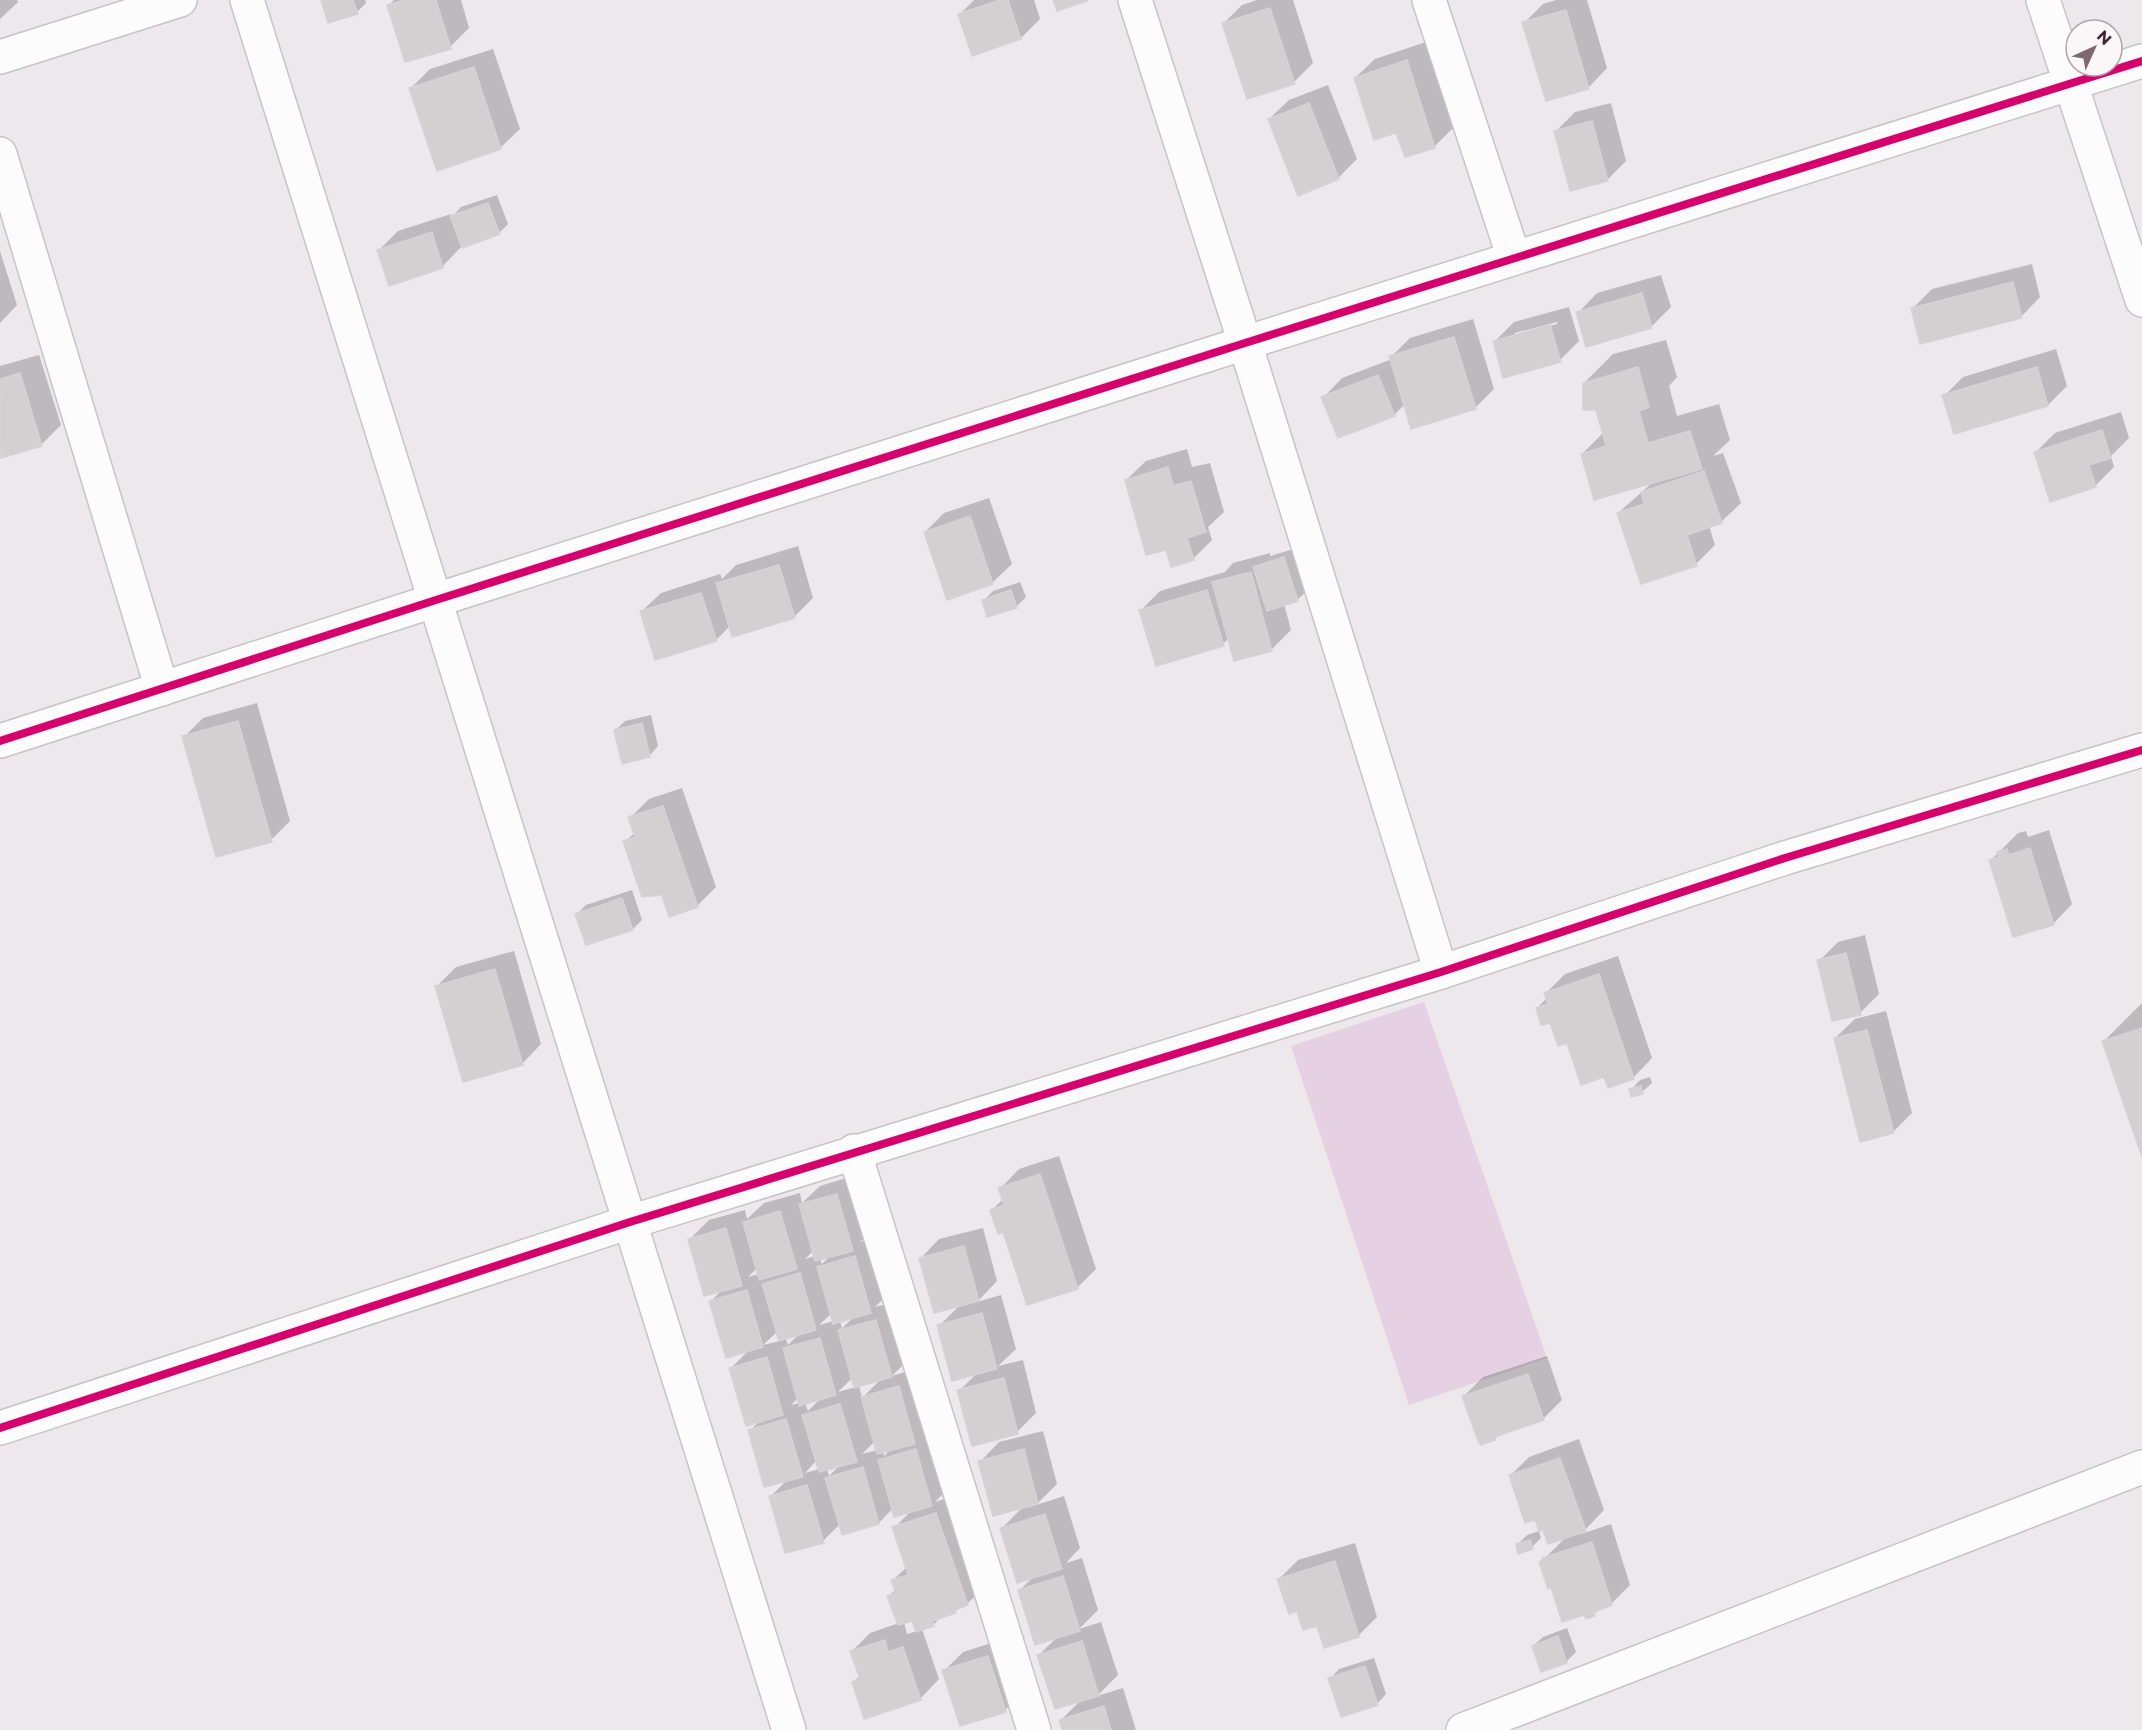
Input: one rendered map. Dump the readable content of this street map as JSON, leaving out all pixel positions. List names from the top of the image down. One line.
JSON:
{"north":"top right"}
